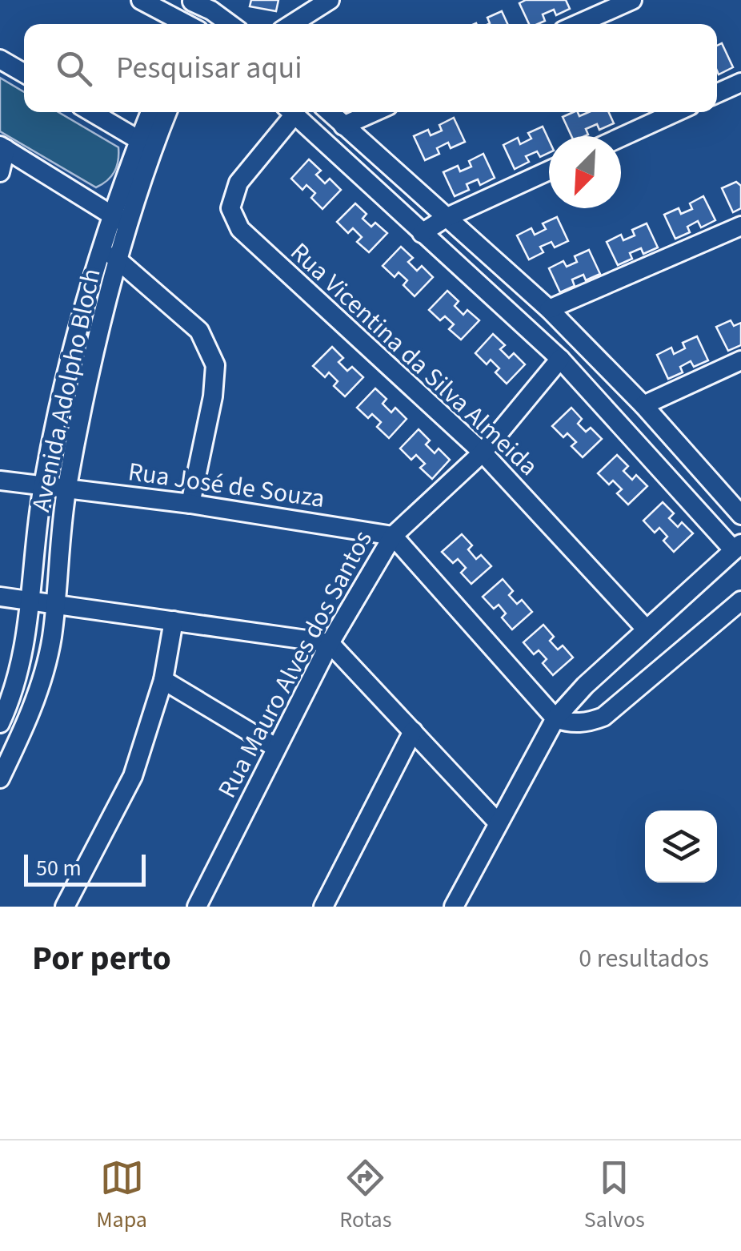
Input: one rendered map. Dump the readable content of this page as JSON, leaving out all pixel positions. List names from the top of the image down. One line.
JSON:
{"streets":{"street":["Rua Vicentina da Silva Almeida","Avenida Adolpho Bloch","Rua José de Souza","Rua Mauro Alves dos Santos"]},"crossings":[["Rua Vicentina da Silva Almeida","Rua Mauro Alves dos Santos"],["Avenida Adolpho Bloch","Rua José de Souza"],["Rua José de Souza","Rua Mauro Alves dos Santos"]],"scale_bar":"50 m","north":"bottom left","page":{"search":"Pesquisar aqui","scale":"50 m","heading":["Por perto","0 resultados"],"nav":["Mapa","Rotas","Salvos"]}}
